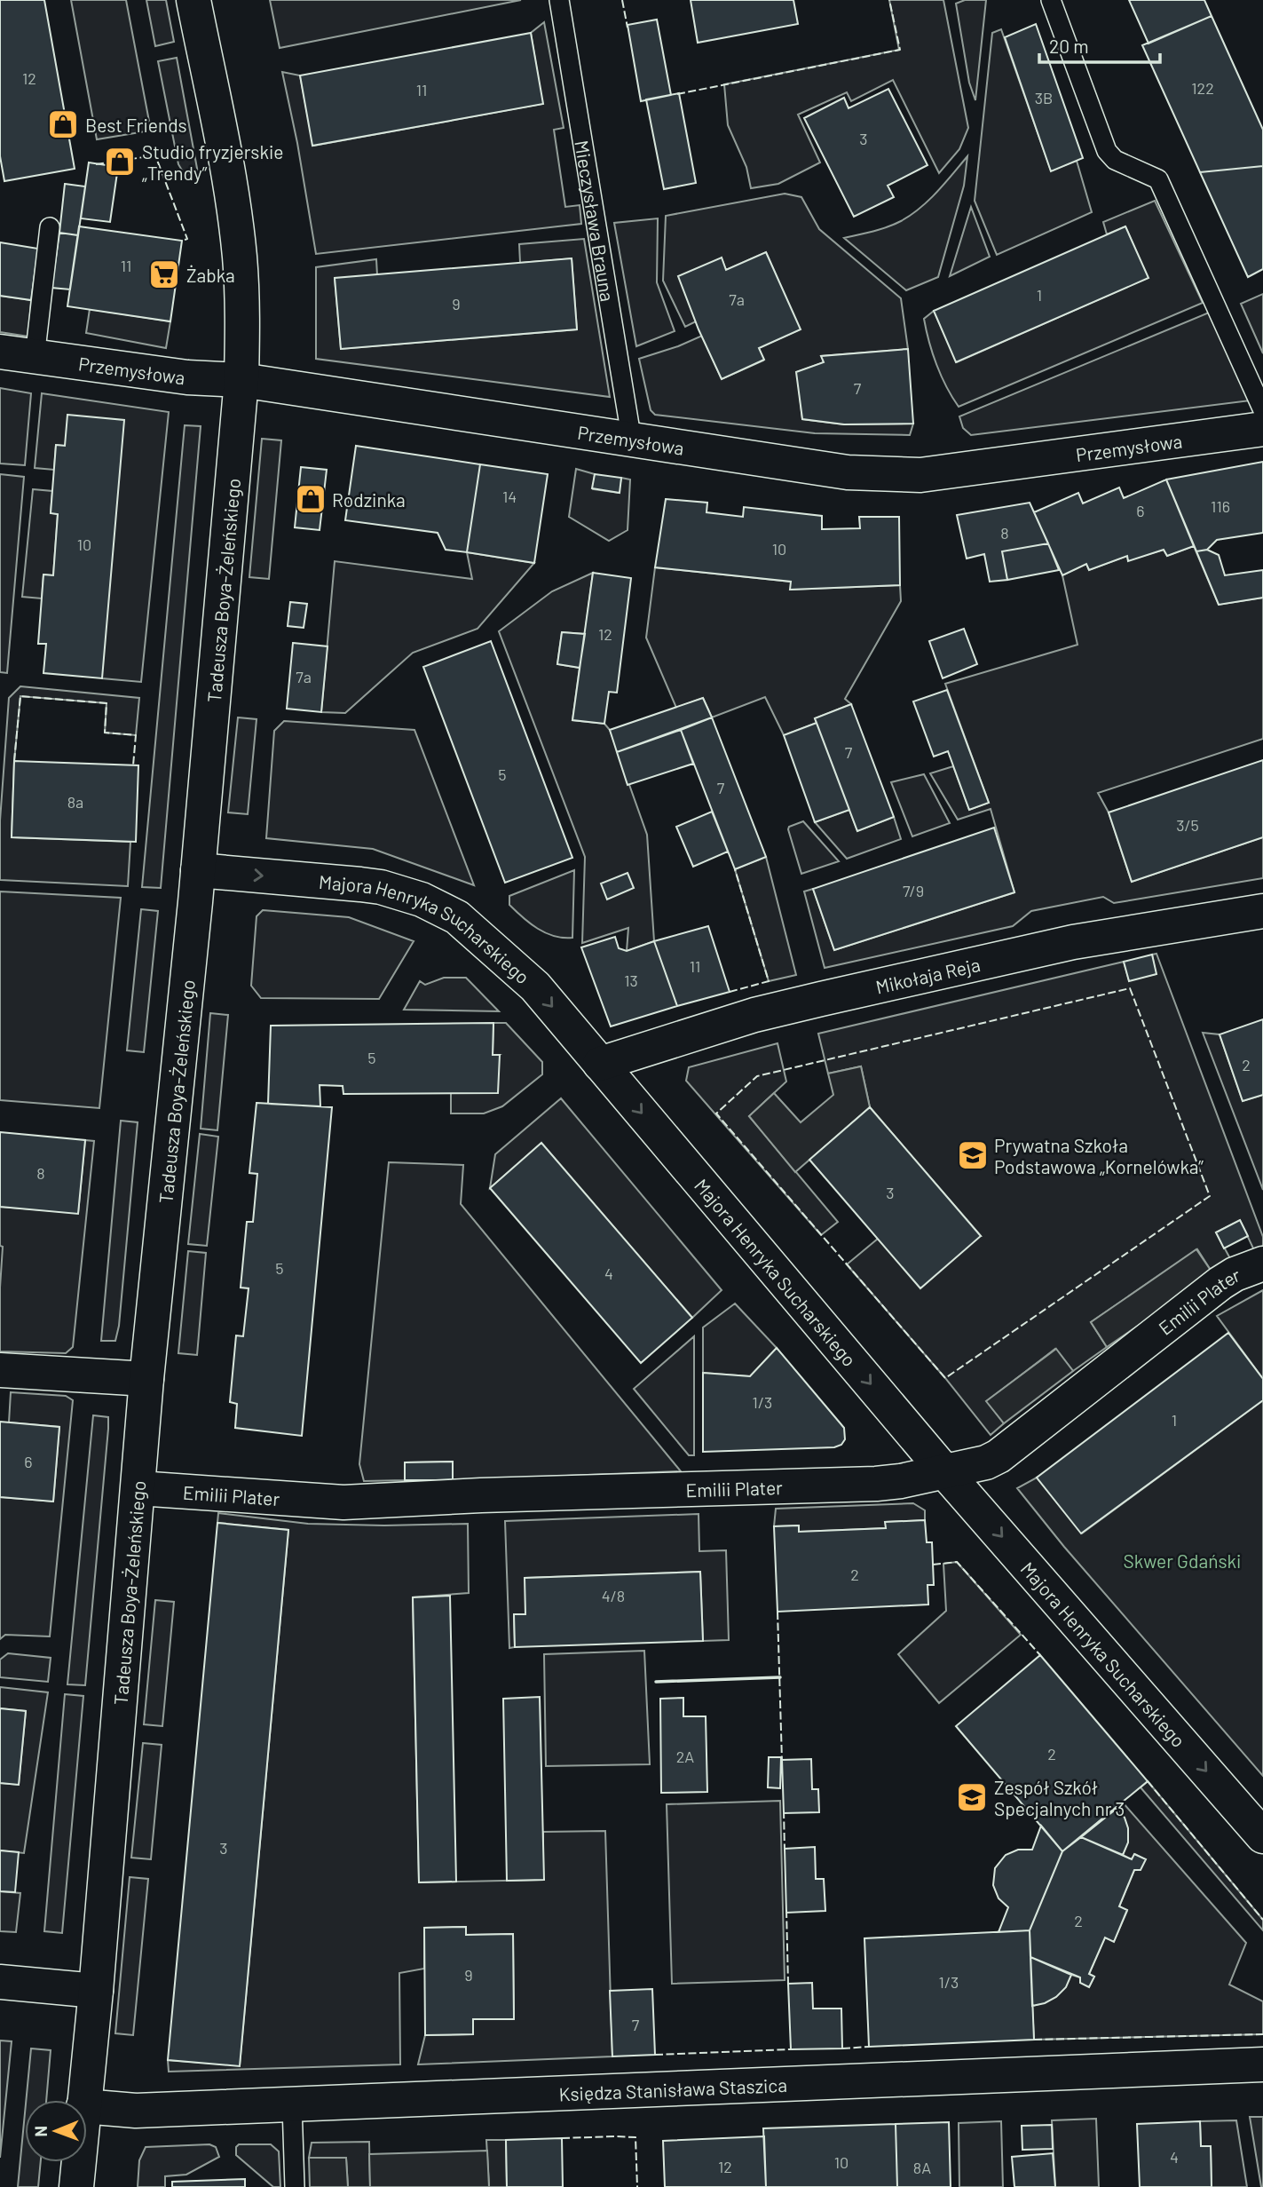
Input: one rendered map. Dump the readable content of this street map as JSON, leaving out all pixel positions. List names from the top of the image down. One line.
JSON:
{"streets":{"street":["Przemysłowa","Tadeusza Boya-Żeleńskiego","Majora Henryka Sucharskiego","Mikołaja Reja","Emilii Plater","Księdza Stanisława Staszica"],"lane":["Mieczysława Brauna"]},"crossings":[["Mieczysława Brauna","Przemysłowa"],["Przemysłowa","Tadeusza Boya-Żeleńskiego"],["Tadeusza Boya-Żeleńskiego","Majora Henryka Sucharskiego"],["Tadeusza Boya-Żeleńskiego","Emilii Plater"],["Majora Henryka Sucharskiego","Mikołaja Reja"],["Majora Henryka Sucharskiego","Emilii Plater"]],"one_way":["Majora Henryka Sucharskiego"],"parks":["Skwer Gdański"],"places":{"shop":["Best Friends","Studio fryzjerskie „Trendy”","Rodzinka"],"supermarket":["Żabka"],"school or university":["Prywatna Szkoła Podstawowa „Kornelówka”","Zespół Szkół Specjalnych nr 3"]},"house_numbers":["12","122","11","3B","3","11","1","7a","9","7","14","116","6","8","10","10","12","7a","7","5","7","8a","3/5","7/9","11","13","5","2","8","3","5","4","1/3","1","6","2","4/8","2","2A","3","2","9","1/3","7","4","10","12","8A"],"scale_bar":"20 m","north":"left"}
